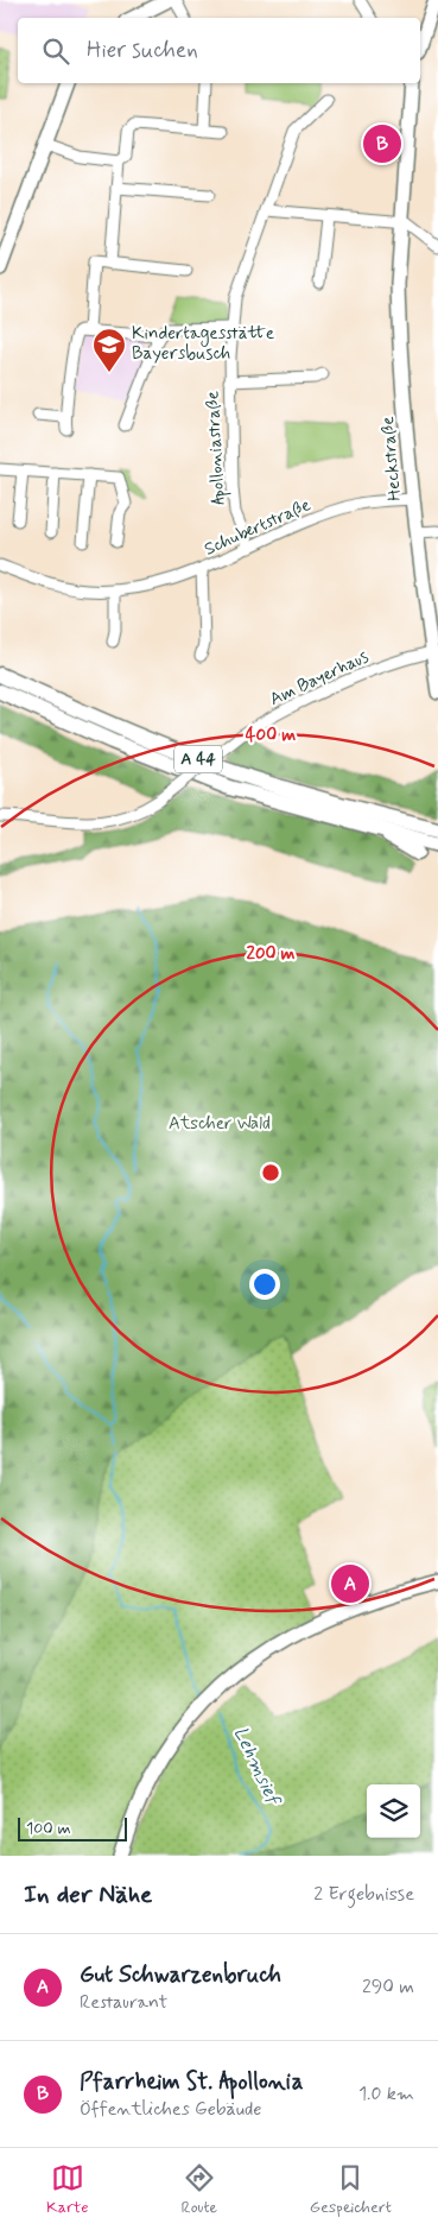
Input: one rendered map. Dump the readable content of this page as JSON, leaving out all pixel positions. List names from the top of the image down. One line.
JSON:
{"streets":{"highway":["A 44"],"main road":["Heckstraße"],"street":["Apolloniastraße","Schubertstraße","Am Bayerhaus"]},"crossings":[["Apolloniastraße","Schubertstraße"],["Heckstraße","Schubertstraße"],["Heckstraße","Am Bayerhaus"]],"water":["Lehmsief"],"parks":["Atscher Wald"],"places":{"school or university":["Kindertagesstätte Bayersbusch"]},"scale_bar":"100 m","page":{"search":"Hier suchen","pins":["B","A"],"scale":"100 m","heading":["In der Nähe","2 Ergebnisse"],"list":[{"mark":"A","name":"Gut Schwarzenbruch","note":"Restaurant","value":"290 m"},{"mark":"B","name":"Pfarrheim St. Apollonia","note":"Öffentliches Gebäude","value":"1.0 km"}],"nav":["Karte","Route","Gespeichert"]},"rings":["400 m","200 m"]}
